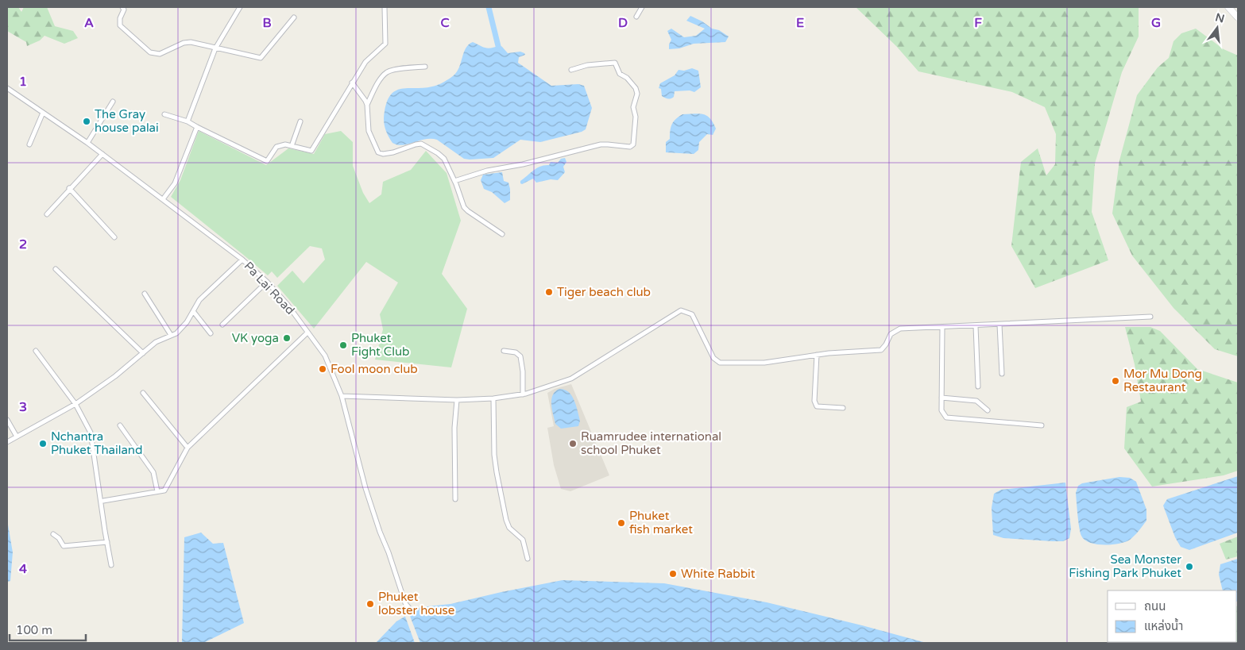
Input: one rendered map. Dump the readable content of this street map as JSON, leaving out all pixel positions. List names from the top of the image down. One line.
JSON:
{"streets":{"street":["Pa Lai Road"]},"places":["The Gray house palai","Tiger beach club","VK yoga","Phuket Fight Club","Fool moon club","Mor Mu Dong Restaurant","Nchantra Phuket Thailand","Ruamrudee international school Phuket","Phuket fish market","Sea Monster Fishing Park Phuket","White Rabbit","Phuket lobster house"],"legend":["ถนน","แหล่งน้ำ"],"scale_bar":"100 m","north":"top","grid":{"columns":["A","B","C","D","E","F","G"],"rows":["1","2","3","4"]}}
